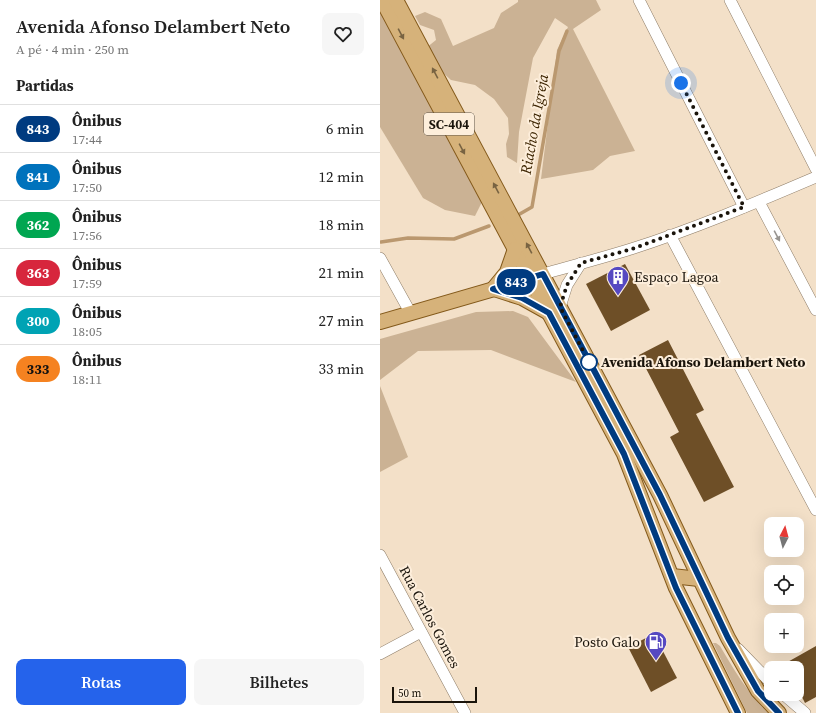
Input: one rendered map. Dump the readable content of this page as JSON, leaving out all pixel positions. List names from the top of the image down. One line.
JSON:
{"streets":{"main road":["SC-404"],"street":["Rua Carlos Gomes"]},"water":["Riacho da Igreja"],"places":{"building":["Espaço Lagoa"],"other":["Avenida Afonso Delambert Neto"],"fuel station":["Posto Galo"]},"lines":["bus line 843"],"scale_bar":"50 m","north":"top","page":{"heading":[["Avenida Afonso Delambert Neto","A pé · 4 min · 250 m"],"Partidas"],"on_map":"843","list":[{"mark":"843","name":"Ônibus","note":"17:44","value":"6 min"},{"mark":"841","name":"Ônibus","note":"17:50","value":"12 min"},{"mark":"362","name":"Ônibus","note":"17:56","value":"18 min"},{"mark":"363","name":"Ônibus","note":"17:59","value":"21 min"},{"mark":"300","name":"Ônibus","note":"18:05","value":"27 min"},{"mark":"333","name":"Ônibus","note":"18:11","value":"33 min"}],"map_buttons":["+","−"],"buttons":["Rotas","Bilhetes"],"scale":"50 m"}}
